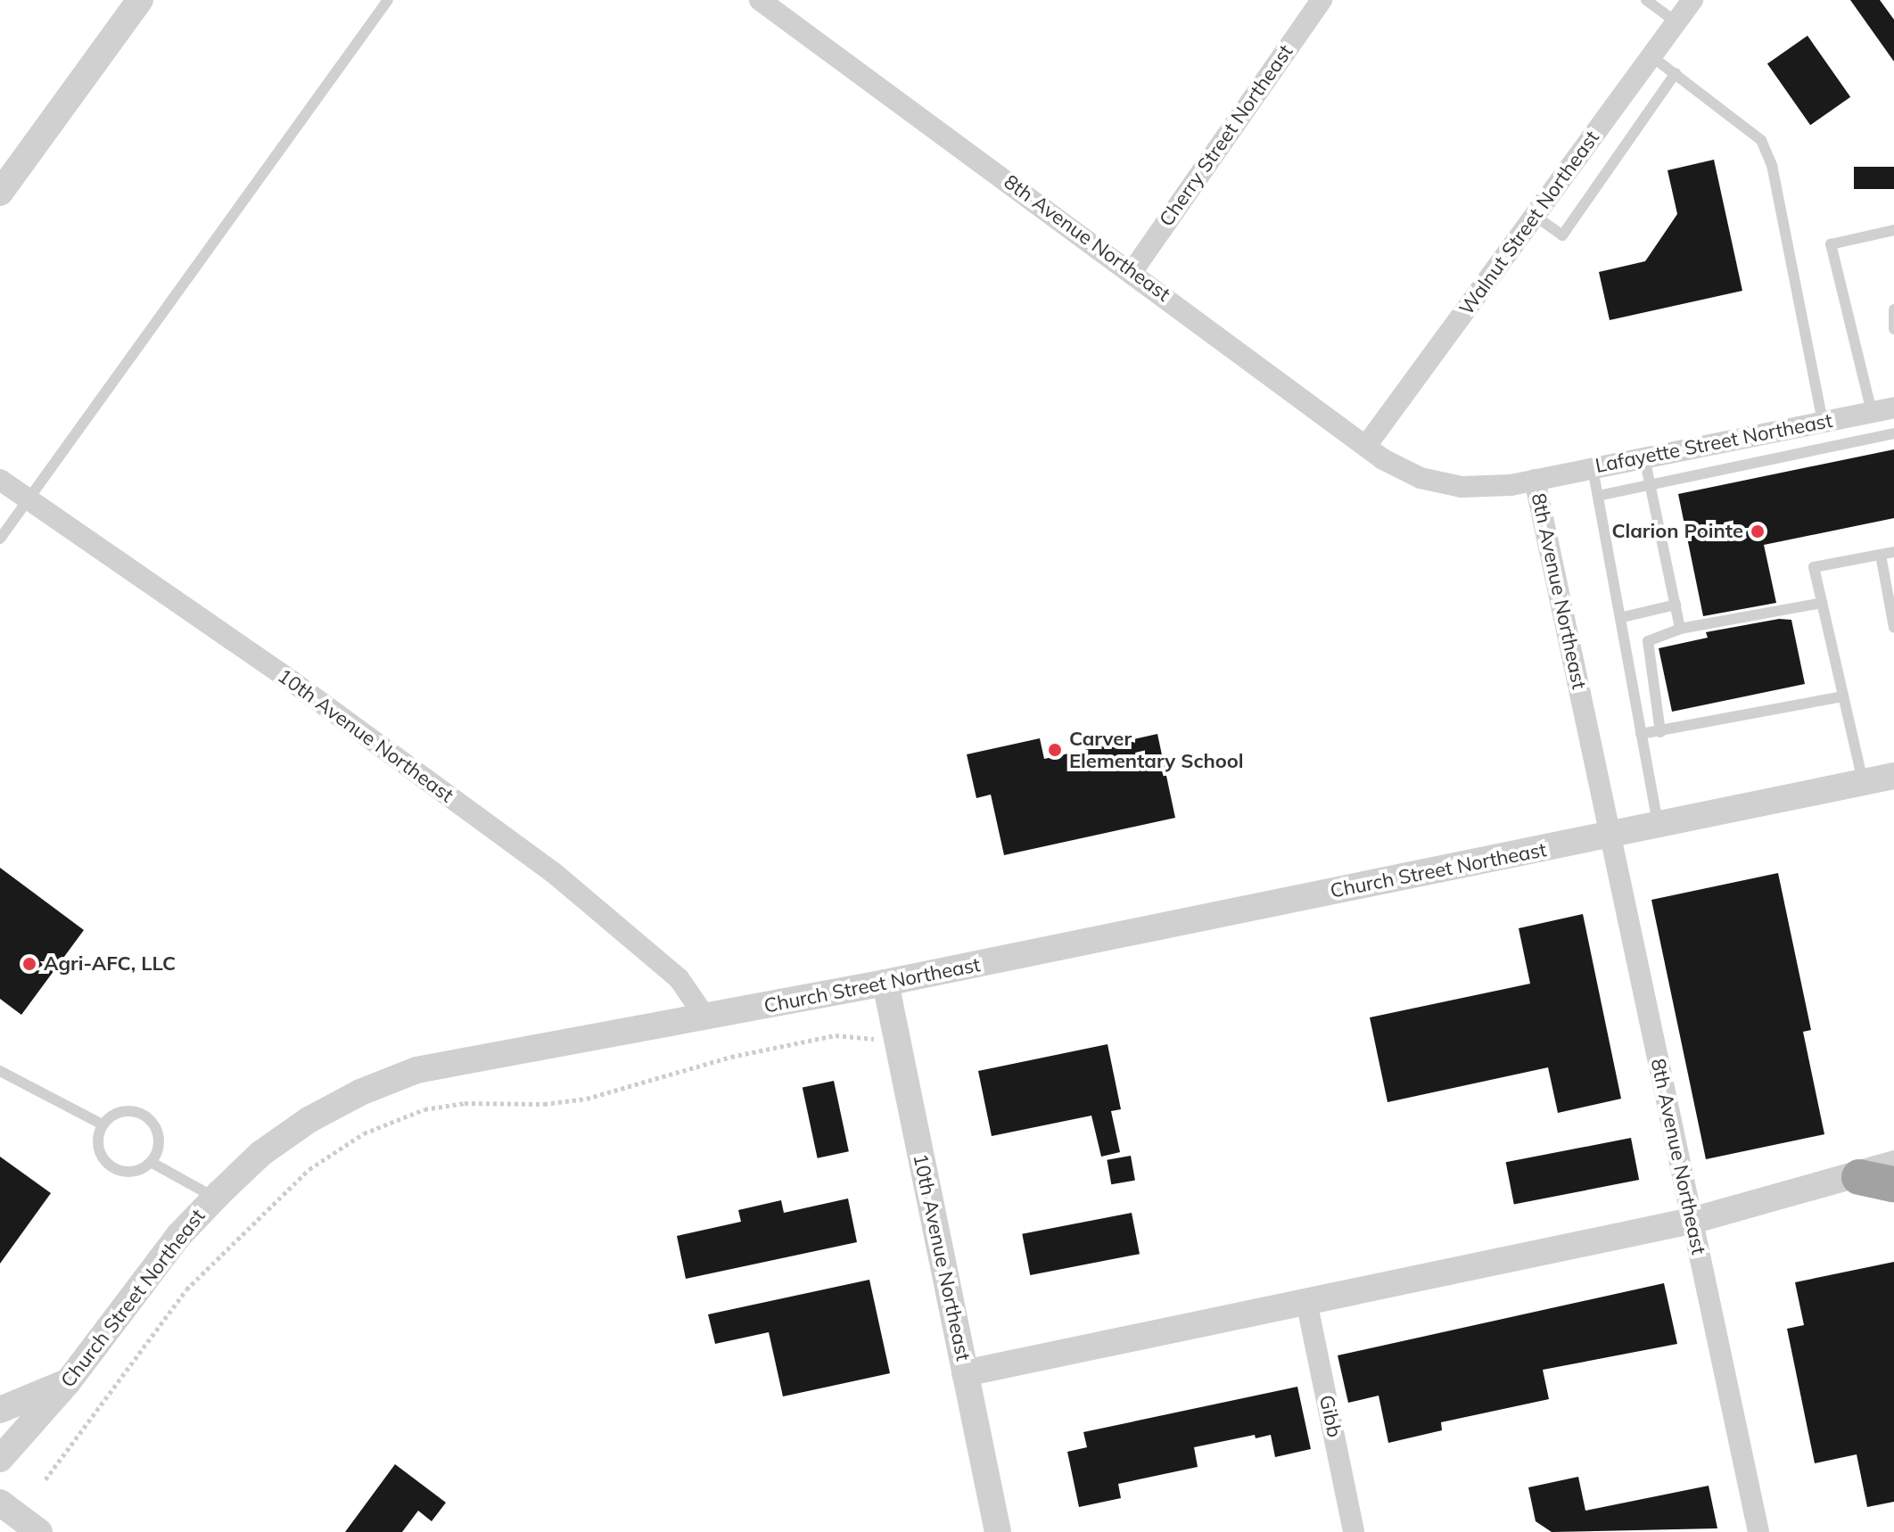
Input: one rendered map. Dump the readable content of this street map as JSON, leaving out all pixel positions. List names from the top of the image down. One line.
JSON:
{"streets":{"street":["Cherry Street Northeast","Walnut Street Northeast","8th Avenue Northeast","Lafayette Street Northeast","10th Avenue Northeast","Church Street Northeast","Gibb"]},"crossings":[["Cherry Street Northeast","8th Avenue Northeast"],["Walnut Street Northeast","8th Avenue Northeast"],["8th Avenue Northeast","Lafayette Street Northeast"],["8th Avenue Northeast","Church Street Northeast"],["10th Avenue Northeast","Church Street Northeast"]],"places":["Clarion Pointe","Carver Elementary School","Agri-AFC, LLC"]}
